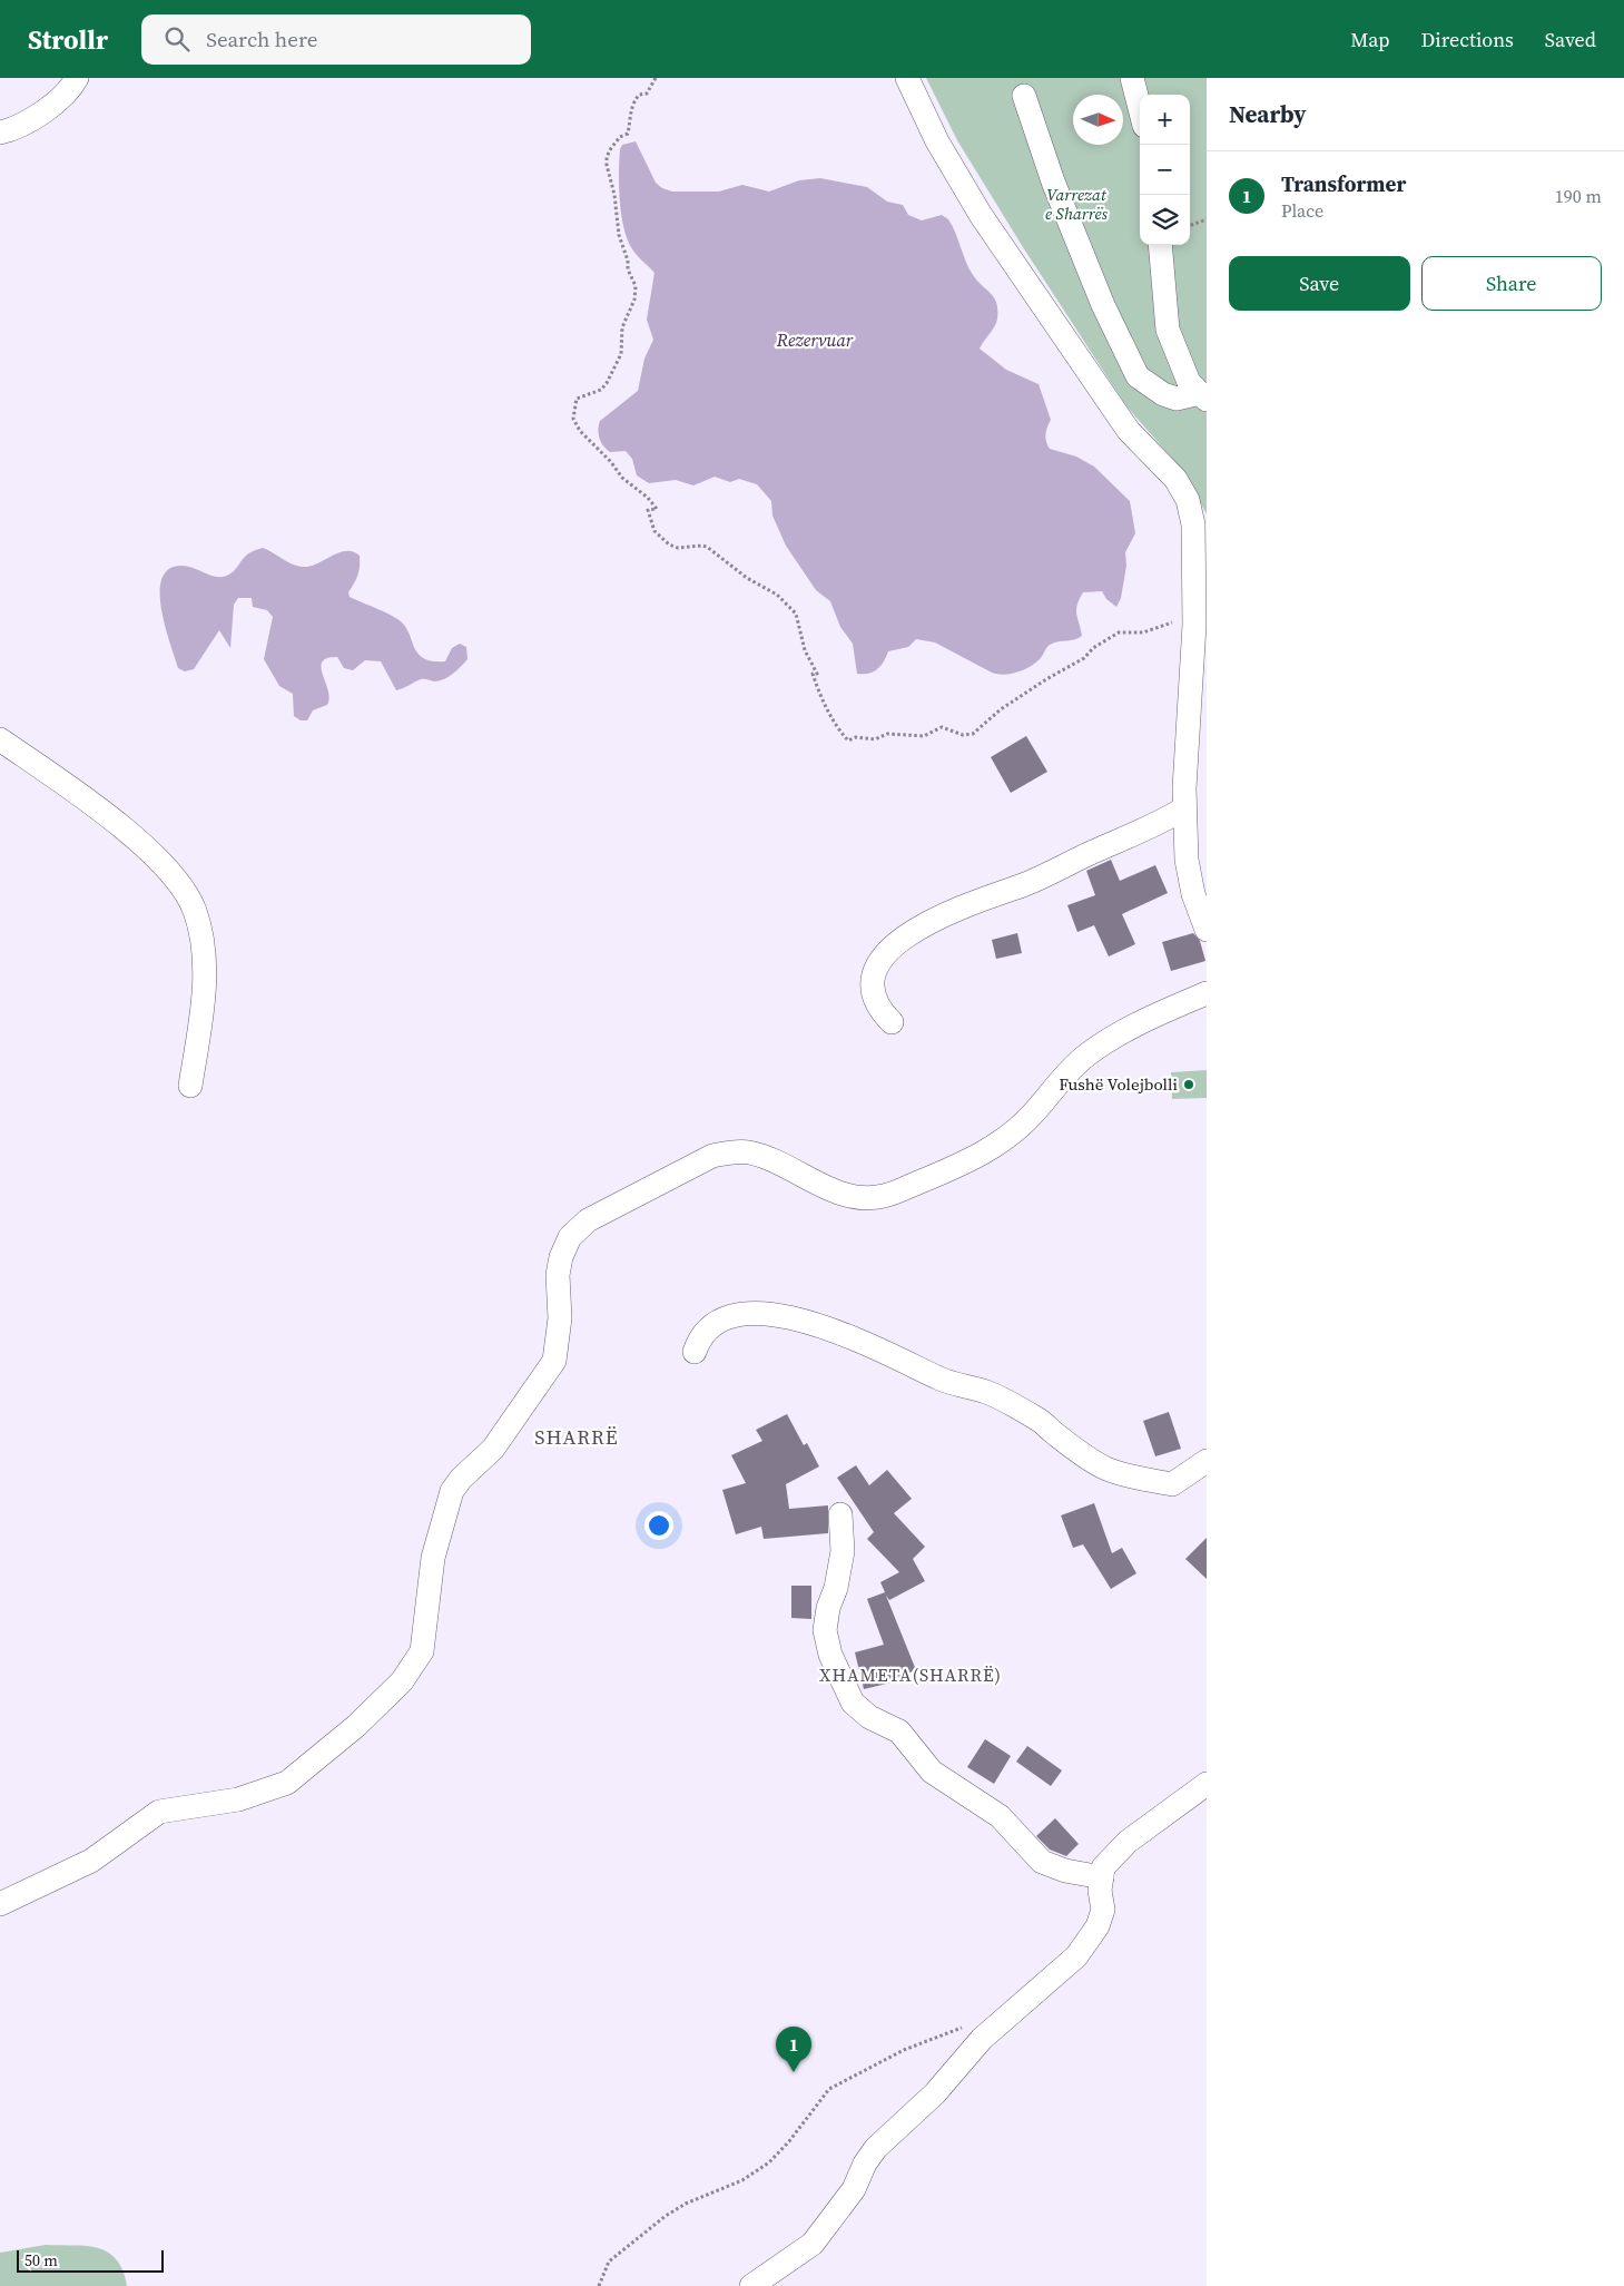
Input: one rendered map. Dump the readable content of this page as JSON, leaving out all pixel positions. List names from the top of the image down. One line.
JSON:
{"districts":["SHARRË","XHAMETA(SHARRË)"],"water":["Rezervuar"],"parks":["Varrezat e Sharrës"],"places":["Fushë Volejbolli"],"scale_bar":"50 m","north":"right","page":{"header":"Strollr","search":"Search here","nav":["Map","Directions","Saved"],"heading":"Nearby","map_buttons":["+","−"],"list":[{"mark":"1","name":"Transformer","note":"Place","value":"190 m"}],"buttons":["Save","Share"],"pins":"1","scale":"50 m"}}
